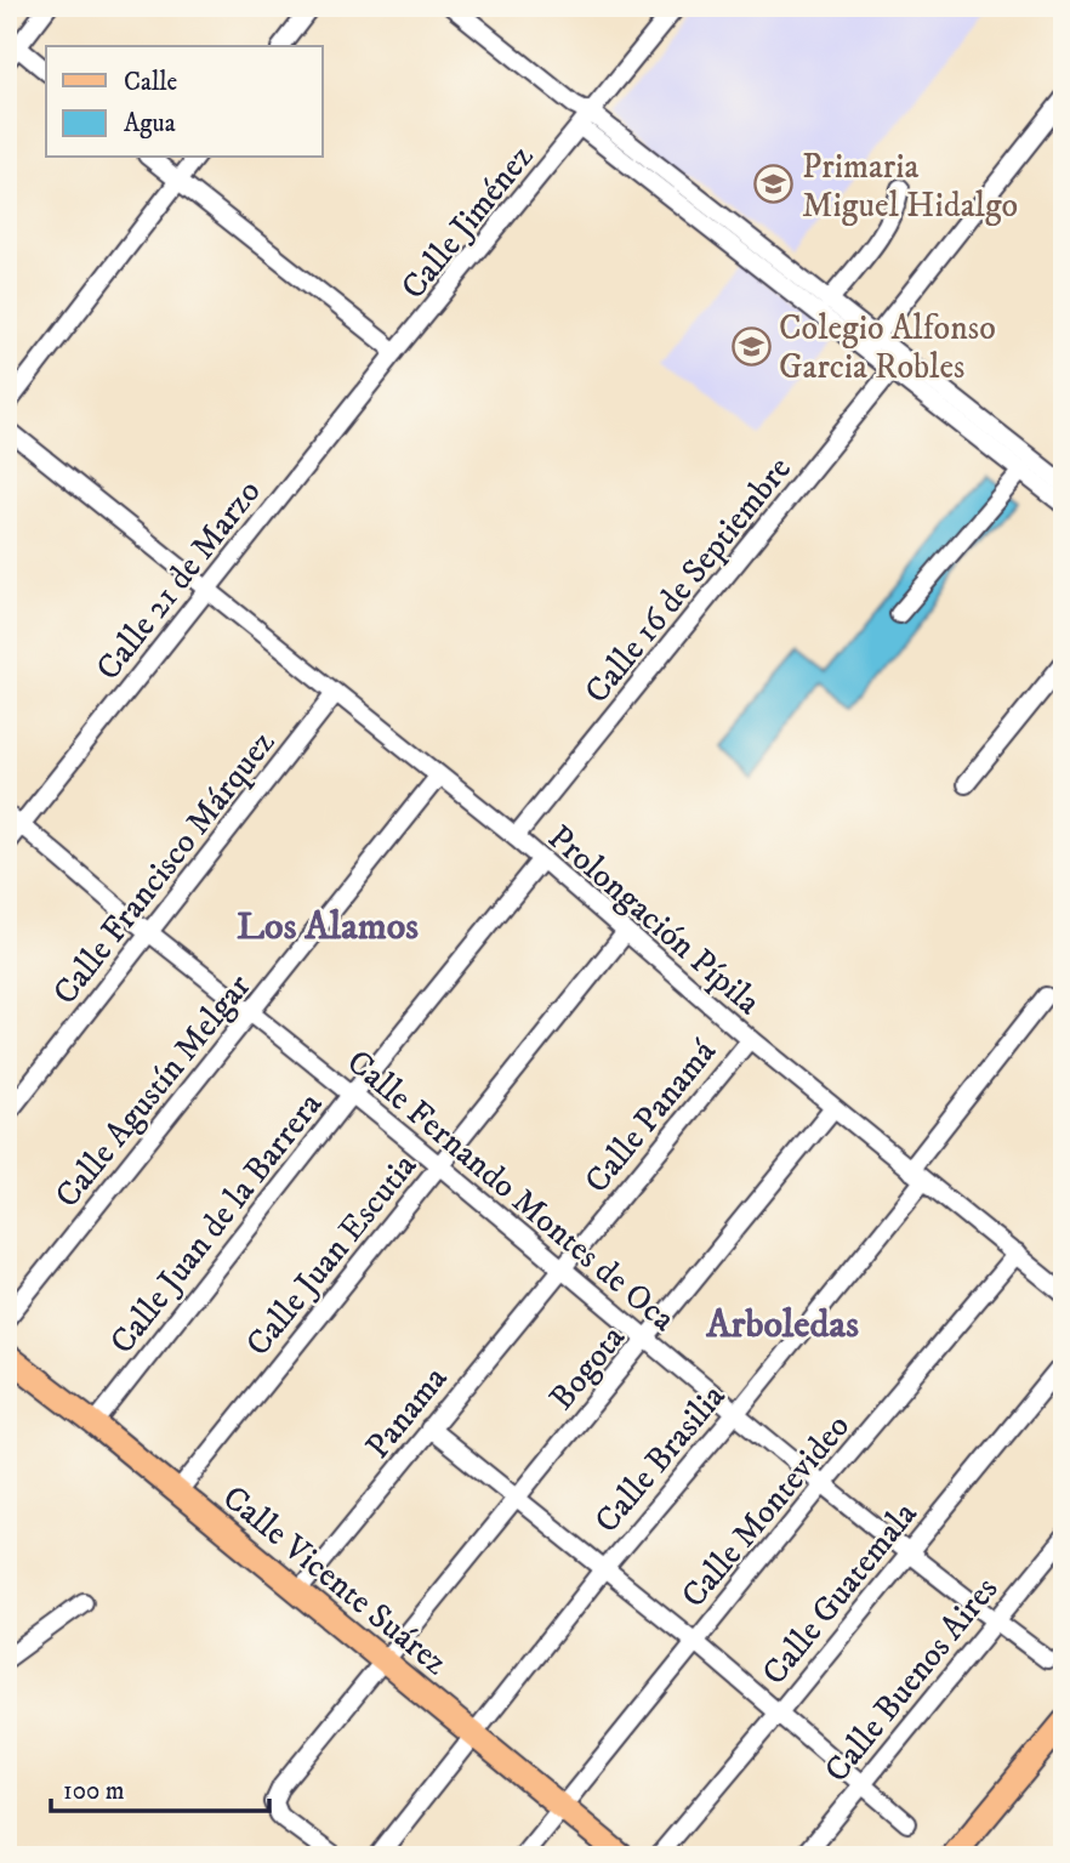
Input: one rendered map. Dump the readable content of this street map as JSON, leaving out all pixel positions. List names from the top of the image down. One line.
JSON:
{"streets":{"main road":["Calle Vicente Suárez"],"street":["Calle Jiménez","Calle 21 de Marzo","Calle 16 de Septiembre","Calle Francisco Márquez","Prolongación Pípila","Calle Agustín Melgar","Calle Panamá","Calle Fernando Montes de Oca","Calle Juan de la Barrera","Calle Juan Escutia","Bogota","Panama","Calle Brasilia","Calle Montevideo","Calle Guatemala","Calle Buenos Aires"]},"crossings":[["Calle Jiménez","Calle 21 de Marzo"],["Calle 21 de Marzo","Prolongación Pípila"],["Calle 21 de Marzo","Calle Fernando Montes de Oca"],["Calle 16 de Septiembre","Prolongación Pípila"],["Calle Francisco Márquez","Prolongación Pípila"],["Calle Francisco Márquez","Calle Fernando Montes de Oca"],["Prolongación Pípila","Calle Agustín Melgar"],["Prolongación Pípila","Calle Panamá"],["Prolongación Pípila","Calle Juan de la Barrera"],["Prolongación Pípila","Calle Juan Escutia"],["Prolongación Pípila","Bogota"],["Prolongación Pípila","Calle Brasilia"],["Prolongación Pípila","Calle Montevideo"],["Calle Agustín Melgar","Calle Fernando Montes de Oca"],["Calle Panamá","Calle Fernando Montes de Oca"],["Calle Panamá","Panama"],["Calle Fernando Montes de Oca","Calle Juan de la Barrera"],["Calle Fernando Montes de Oca","Calle Juan Escutia"],["Calle Fernando Montes de Oca","Bogota"],["Calle Fernando Montes de Oca","Panama"],["Calle Fernando Montes de Oca","Calle Brasilia"],["Calle Fernando Montes de Oca","Calle Montevideo"],["Calle Fernando Montes de Oca","Calle Guatemala"],["Calle Fernando Montes de Oca","Calle Buenos Aires"],["Calle Juan de la Barrera","Calle Vicente Suárez"],["Calle Juan Escutia","Calle Vicente Suárez"],["Bogota","Calle Vicente Suárez"],["Panama","Calle Vicente Suárez"],["Calle Brasilia","Calle Vicente Suárez"],["Calle Montevideo","Calle Vicente Suárez"]],"districts":["Los Alamos","Arboledas"],"places":{"school or university":["Primaria Miguel Hidalgo","Colegio Alfonso Garcia Robles"]},"legend":["Calle","Agua"],"scale_bar":"100 m"}
